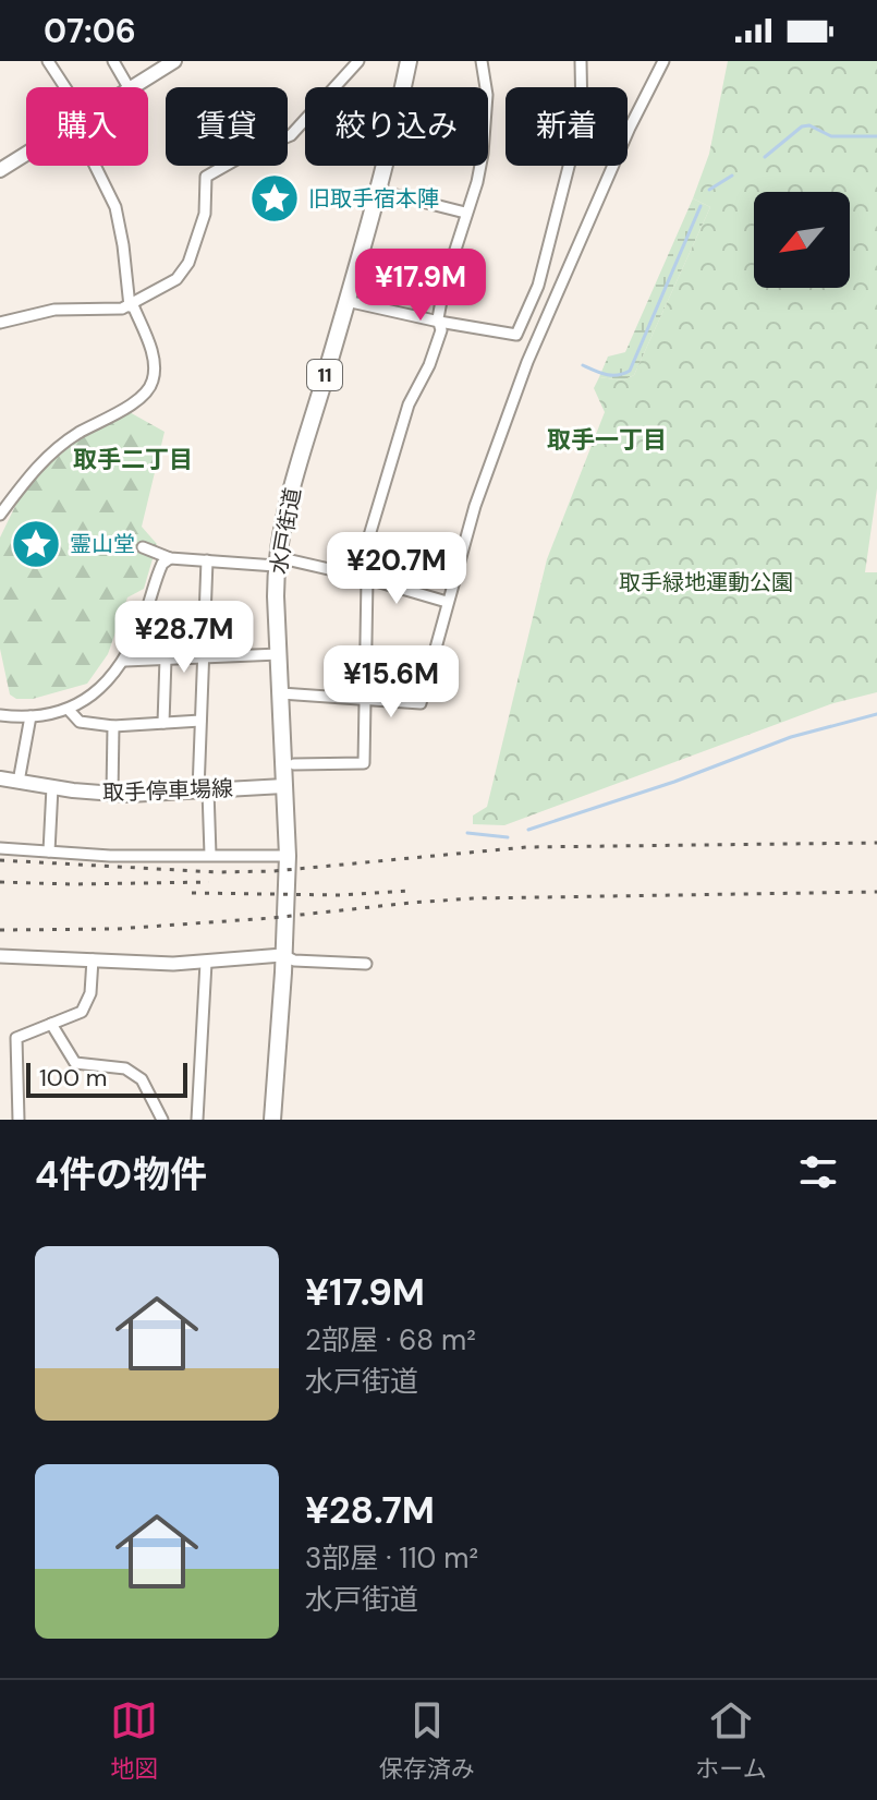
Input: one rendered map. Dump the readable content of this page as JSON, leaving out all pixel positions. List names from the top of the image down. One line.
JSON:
{"streets":{"main road":["11","水戸街道","取手停車場線"]},"crossings":[["水戸街道","取手停車場線"]],"districts":["取手一丁目","取手二丁目"],"parks":["取手緑地運動公園"],"places":{"place":["旧取手宿本陣","霊山堂"]},"scale_bar":"100 m","north":"bottom left","page":{"status":"07:06","chip":["購入","賃貸","絞り込み","新着"],"price":["¥17.9M","¥20.7M","¥28.7M","¥15.6M"],"scale":"100 m","heading":"4件の物件","list":[{"name":"¥17.9M","note":"2部屋 · 68 m² · 水戸街道"},{"name":"¥28.7M","note":"3部屋 · 110 m² · 水戸街道"}],"tabs":["地図","保存済み","ホーム"]}}
